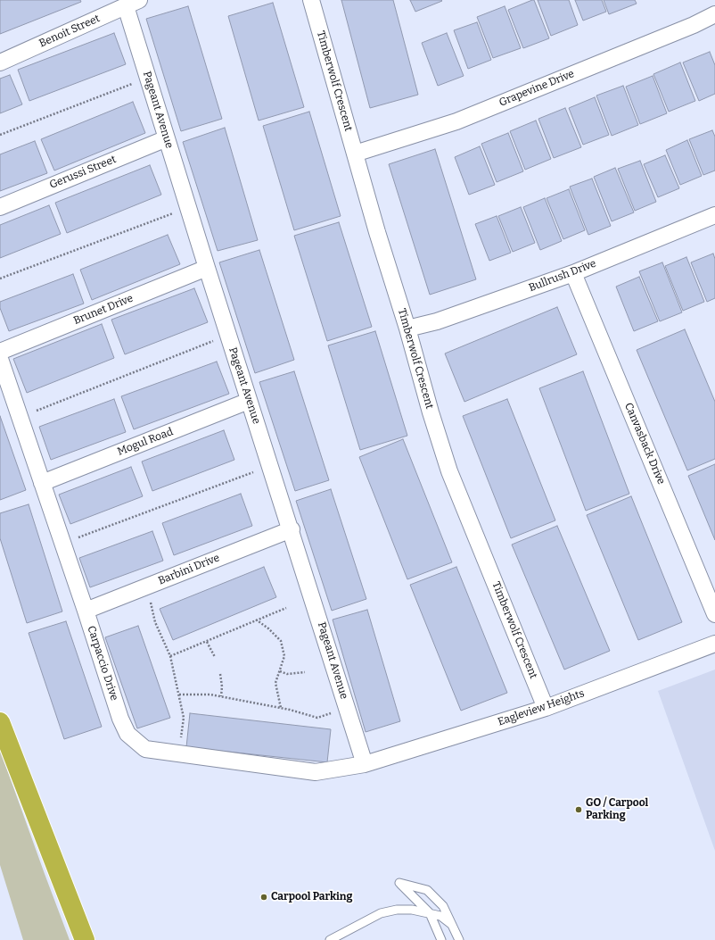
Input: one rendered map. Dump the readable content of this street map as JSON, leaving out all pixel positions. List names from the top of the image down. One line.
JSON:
{"streets":{"street":["Benoit Street","Timberwolf Crescent","Grapevine Drive","Pageant Avenue","Gerussi Street","Bullrush Drive","Brunet Drive","Mogul Road","Canvasback Drive","Barbini Drive","Carpaccio Drive","Eagleview Heights"]},"crossings":[["Benoit Street","Pageant Avenue"],["Timberwolf Crescent","Grapevine Drive"],["Timberwolf Crescent","Bullrush Drive"],["Timberwolf Crescent","Eagleview Heights"],["Pageant Avenue","Gerussi Street"],["Pageant Avenue","Brunet Drive"],["Pageant Avenue","Mogul Road"],["Pageant Avenue","Barbini Drive"],["Pageant Avenue","Carpaccio Drive"],["Pageant Avenue","Eagleview Heights"],["Bullrush Drive","Canvasback Drive"],["Mogul Road","Carpaccio Drive"],["Barbini Drive","Carpaccio Drive"],["Carpaccio Drive","Eagleview Heights"]],"places":["GO / Carpool Parking","Carpool Parking"]}
